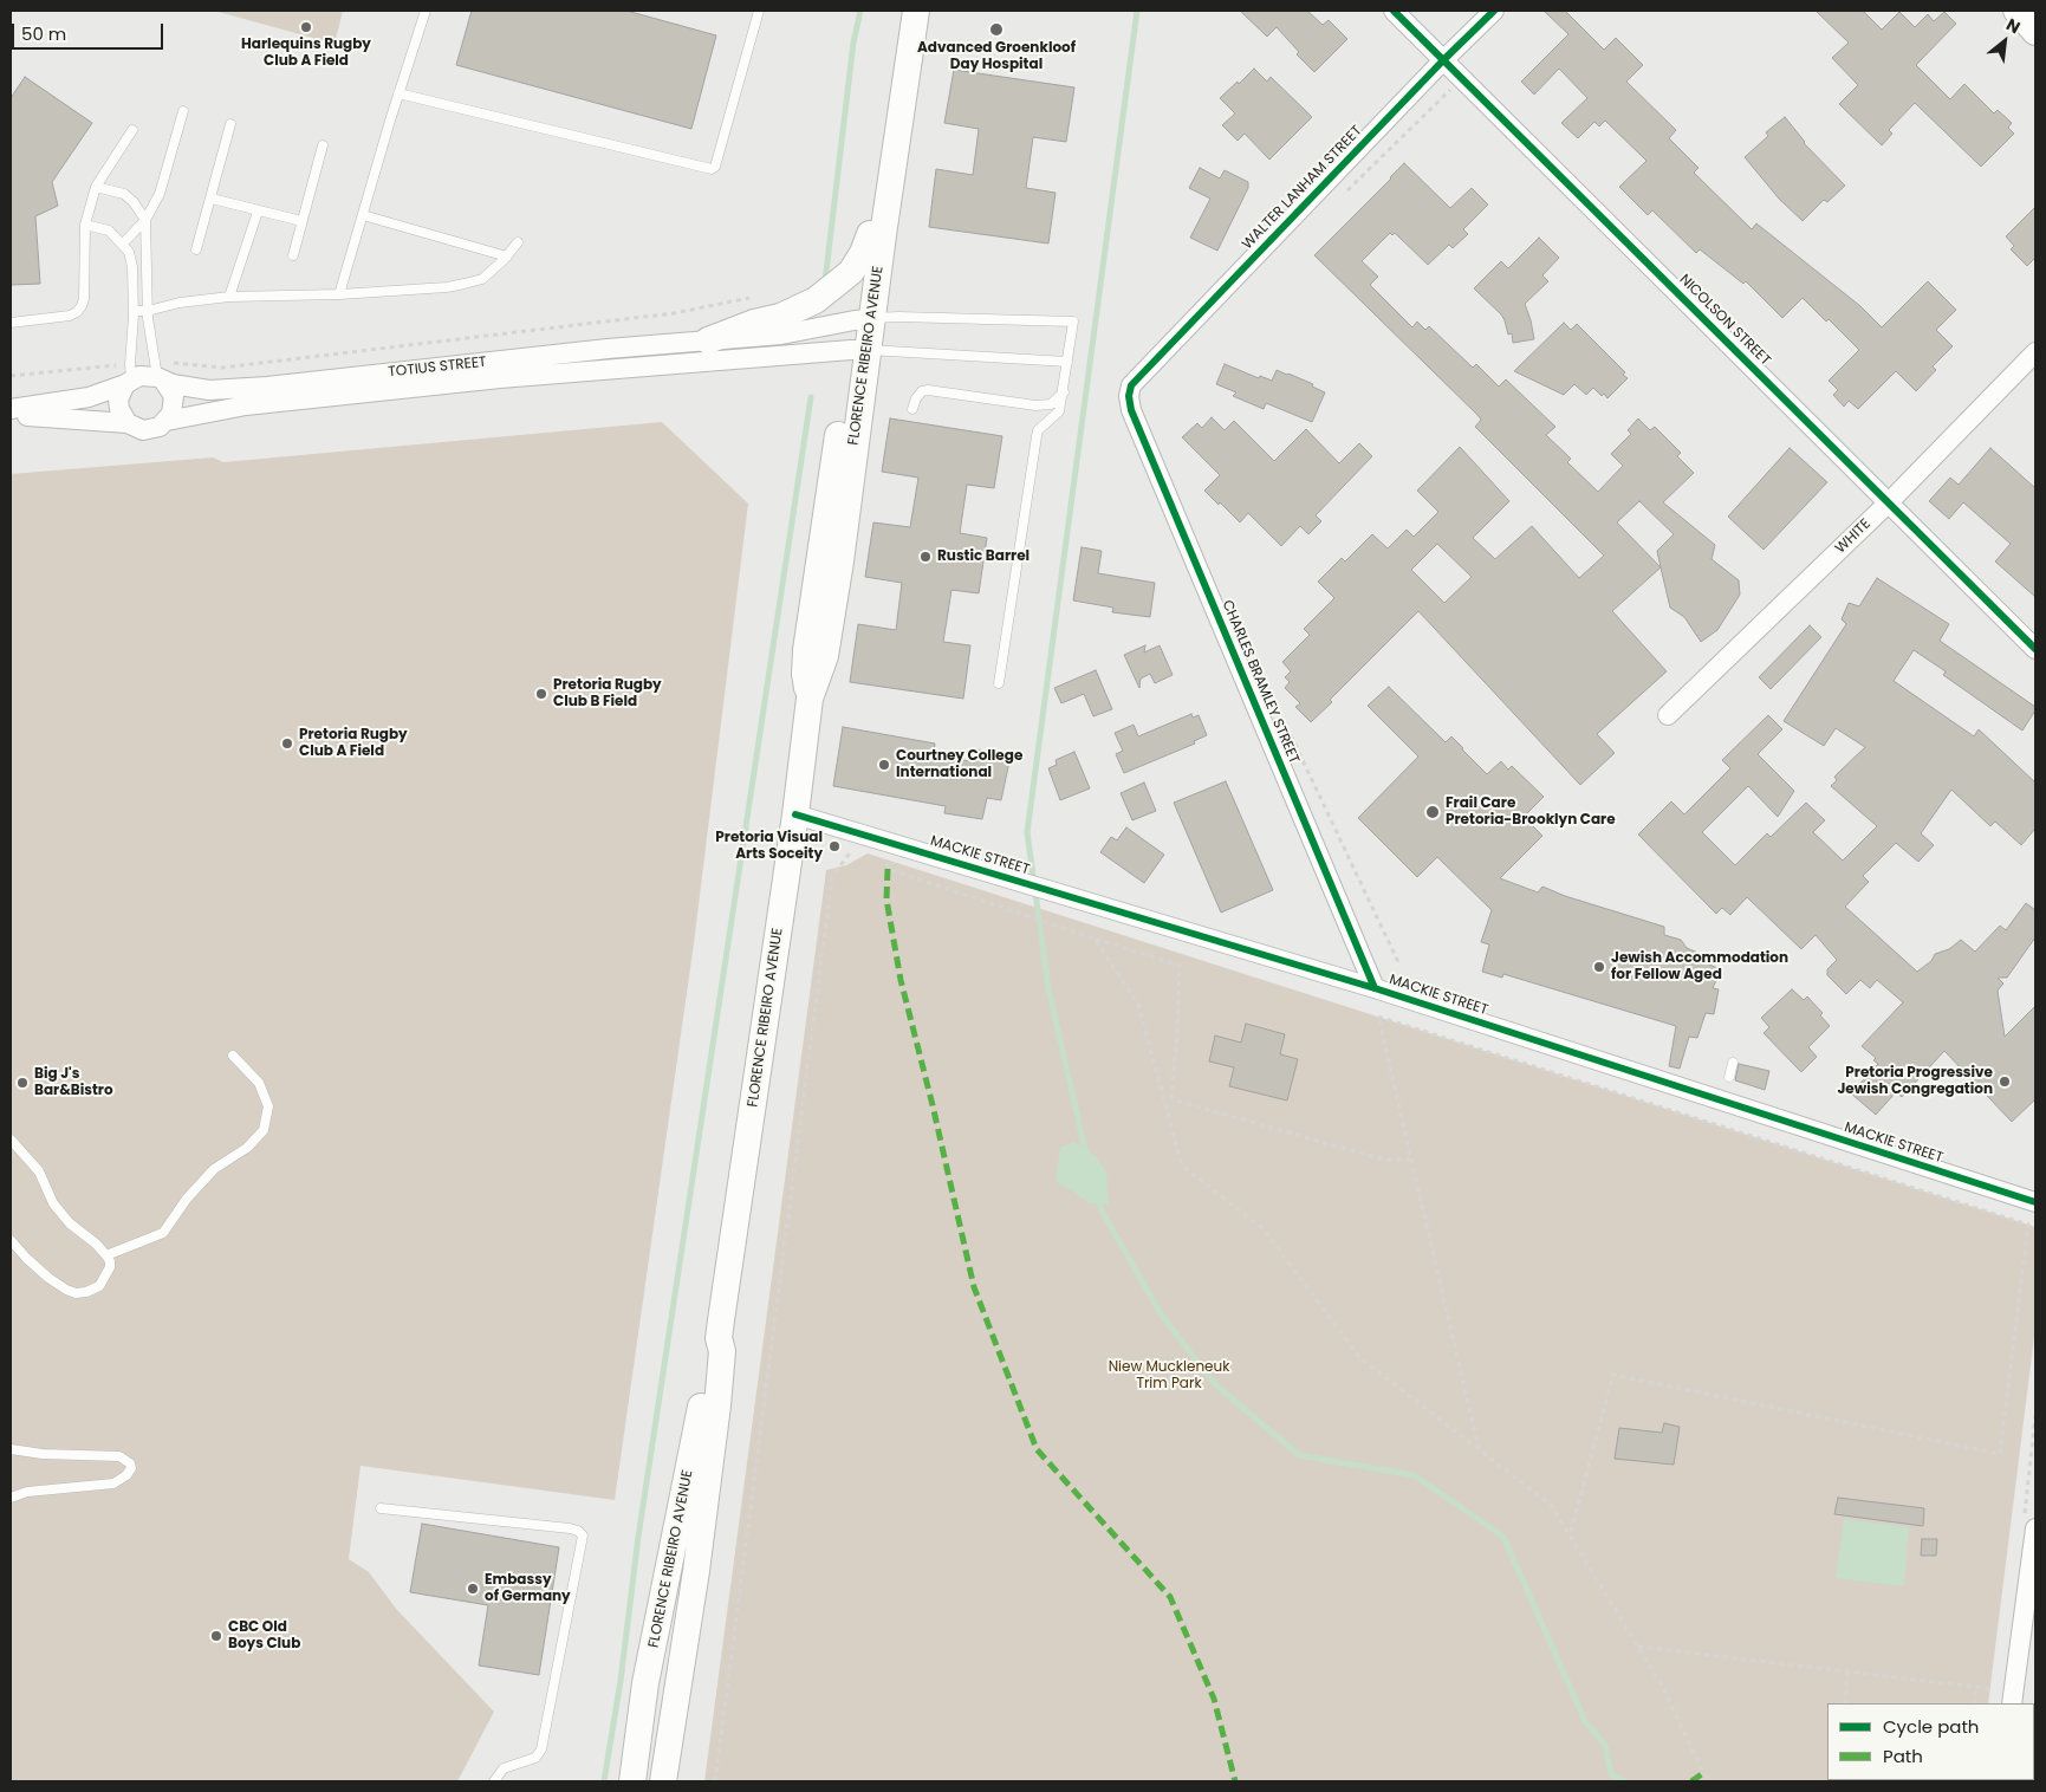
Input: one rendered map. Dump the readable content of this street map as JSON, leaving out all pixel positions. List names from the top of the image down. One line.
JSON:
{"streets":{"main road":["FLORENCE RIBEIRO AVENUE"],"street":["WALTER LANHAM STREET","NICOLSON STREET","TOTIUS STREET","WHITE","CHARLES BRAMLEY STREET","MACKIE STREET"]},"crossings":[["WALTER LANHAM STREET","NICOLSON STREET"],["WALTER LANHAM STREET","CHARLES BRAMLEY STREET"],["NICOLSON STREET","WHITE"],["FLORENCE RIBEIRO AVENUE","TOTIUS STREET"],["FLORENCE RIBEIRO AVENUE","MACKIE STREET"],["CHARLES BRAMLEY STREET","MACKIE STREET"]],"parks":["Niew Muckleneuk Trim Park"],"places":["Harlequins Rugby Club A Field","Advanced Groenkloof Day Hospital","Rustic Barrel","Pretoria Rugby Club B Field","Pretoria Rugby Club A Field","Courtney College International","Frail Care Pretoria-Brooklyn Care","Pretoria Visual Arts Soceity","Jewish Accommodation for Fellow Aged","Pretoria Progressive Jewish Congregation","Big J's Bar&Bistro","Embassy of Germany","CBC Old Boys Club"],"legend":["Cycle path","Path"],"scale_bar":"50 m","north":"top right"}
